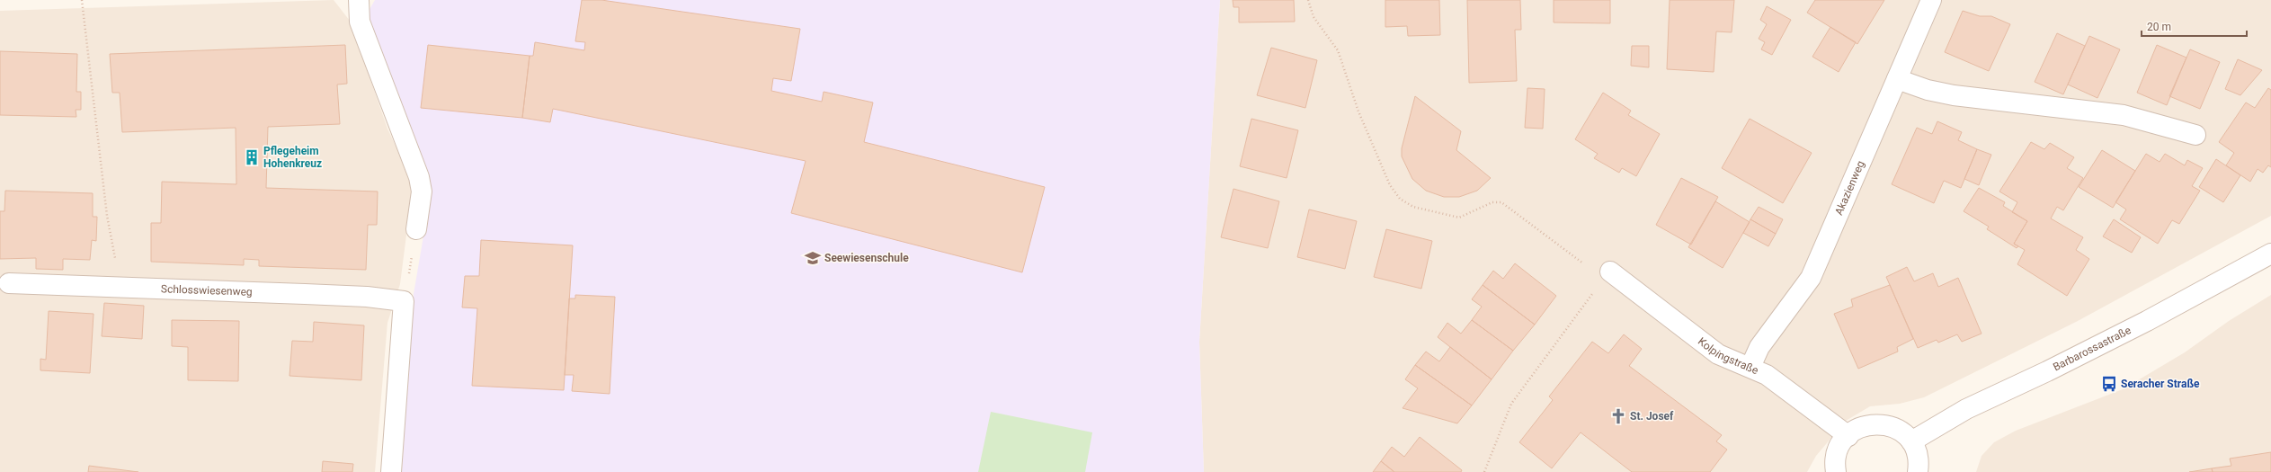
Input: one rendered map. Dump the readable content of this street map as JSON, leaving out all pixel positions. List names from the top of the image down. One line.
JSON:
{"streets":{"street":["Akazienweg","Schlosswiesenweg","Barbarossastraße","Kolpingstraße"]},"crossings":[["Akazienweg","Kolpingstraße"]],"places":{"building":["Pflegeheim Hohenkreuz"],"school or university":["Seewiesenschule"],"bus stop":["Seracher Straße"],"church":["St. Josef"]},"scale_bar":"20 m"}
